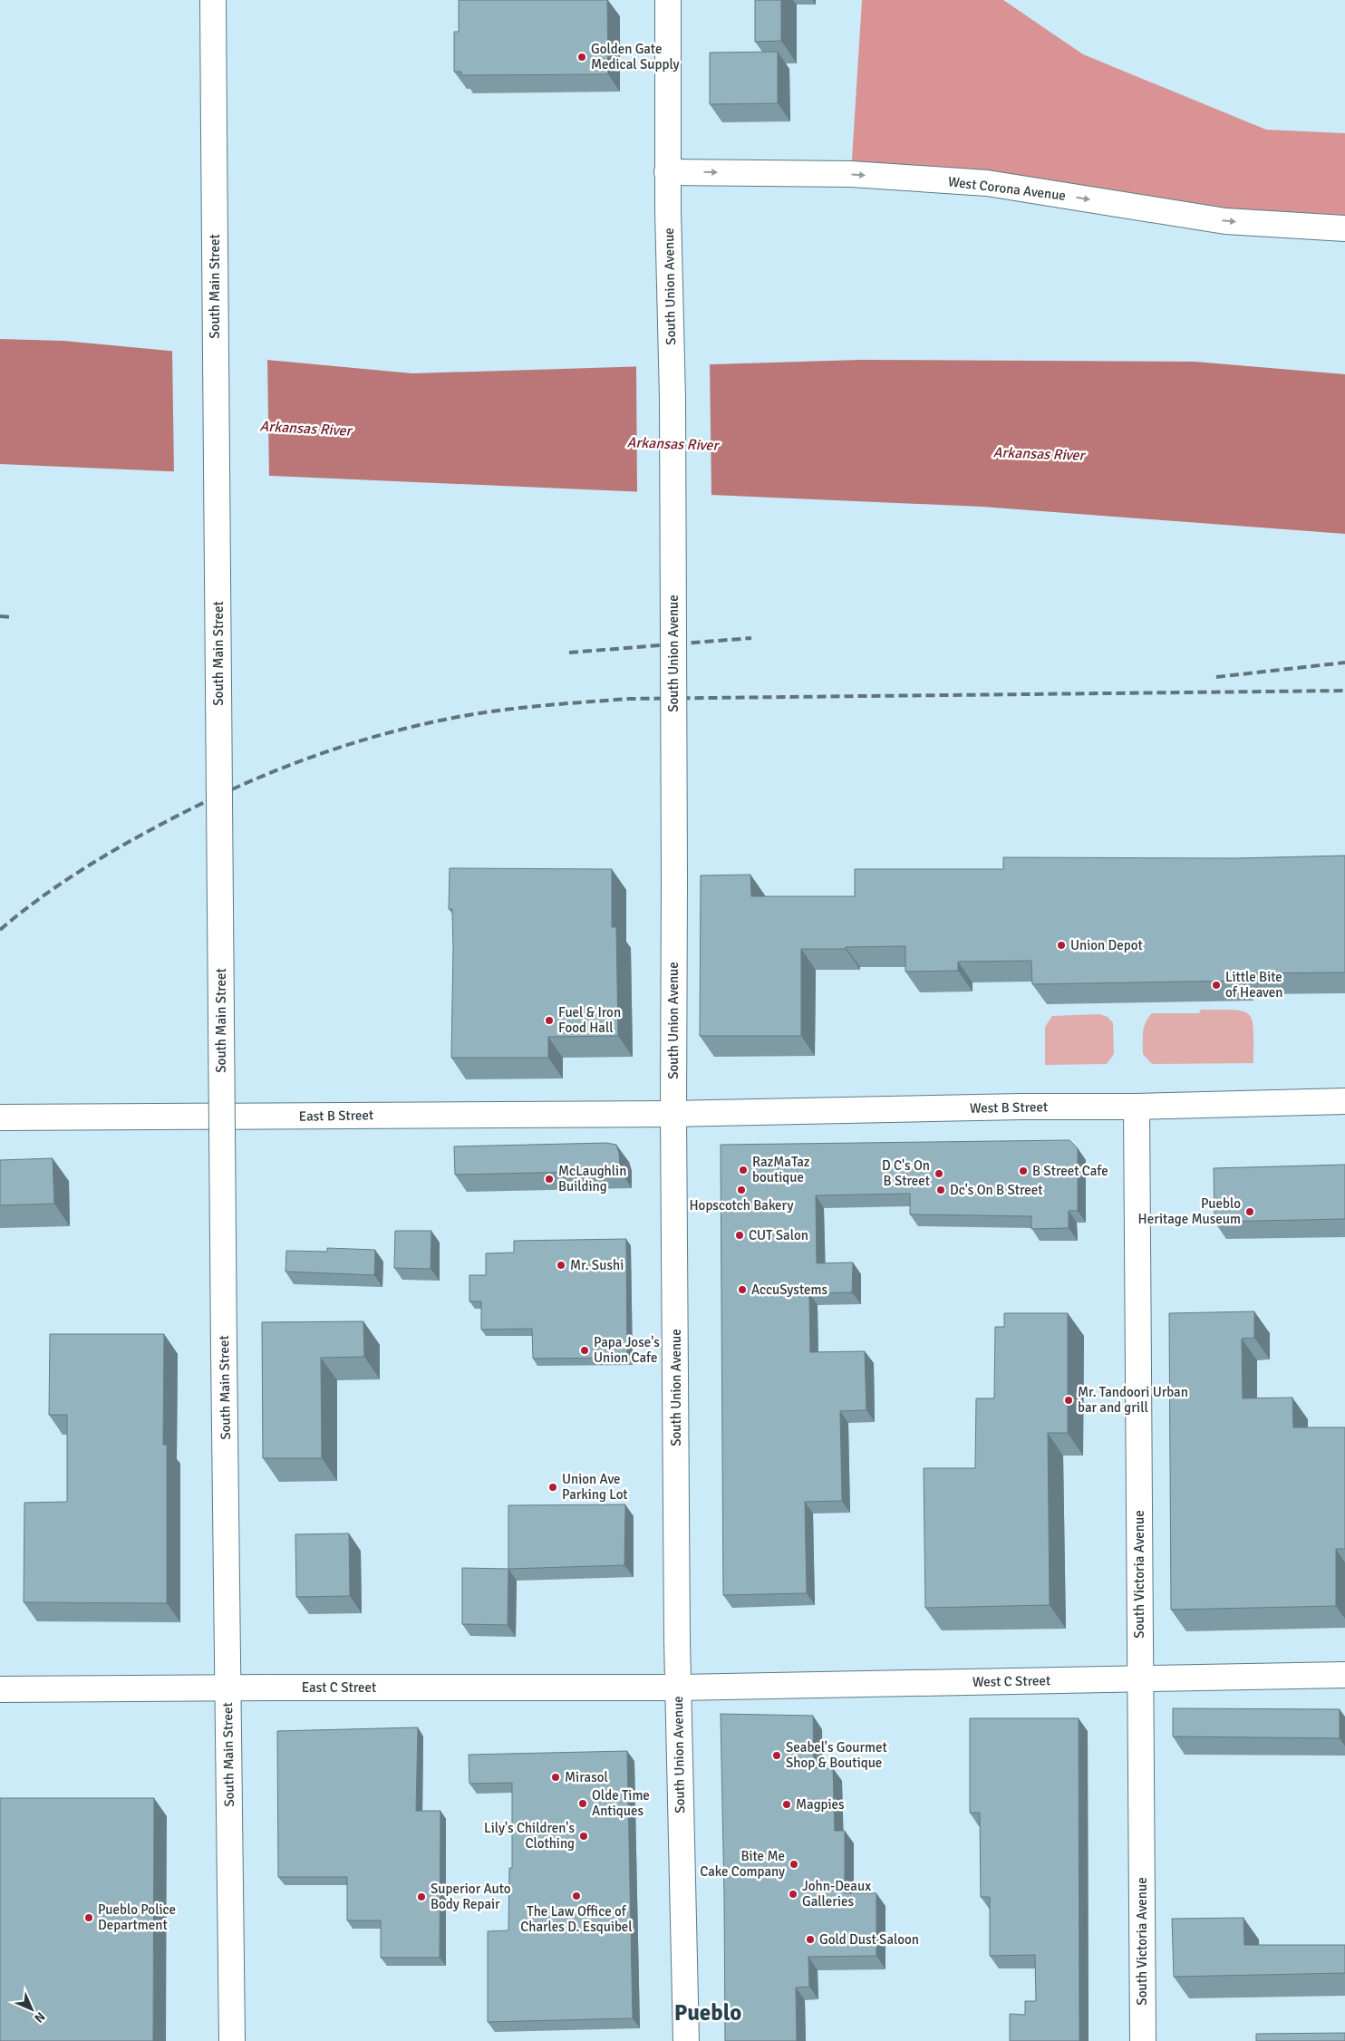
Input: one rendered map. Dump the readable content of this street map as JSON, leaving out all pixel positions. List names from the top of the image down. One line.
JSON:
{"streets":{"street":["West Corona Avenue","South Main Street","South Union Avenue","West B Street","East B Street","South Victoria Avenue","West C Street","East C Street"]},"crossings":[["West Corona Avenue","South Union Avenue"],["South Main Street","East C Street"],["South Union Avenue","West B Street"],["South Union Avenue","East B Street"],["South Union Avenue","West C Street"],["South Union Avenue","East C Street"],["West B Street","East B Street"],["West B Street","South Victoria Avenue"],["South Victoria Avenue","West C Street"],["West C Street","East C Street"]],"one_way":["West Corona Avenue"],"districts":["Pueblo"],"water":["Arkansas River"],"places":["Golden Gate Medical Supply","Union Depot","Little Bite of Heaven","Fuel & Iron Food Hall","RazMaTaz boutique","B Street Cafe","D C's On B Street","McLaughlin Building","Hopscotch Bakery","Dc's On B Street","Pueblo Heritage Museum","CUT Salon","Mr. Sushi","AccuSystems","Papa Jose's Union Cafe","Mr. Tandoori Urban bar and grill","Union Ave Parking Lot","Seabel's Gourmet Shop & Boutique","Mirasol","Olde Time Antiques","Magpies","Lily's Children's Clothing","Bite Me Cake Company","John-Deaux Galleries","The Law Office of Charles D. Esquibel","Superior Auto Body Repair","Pueblo Police Department","Gold Dust Saloon"],"north":"bottom right"}
